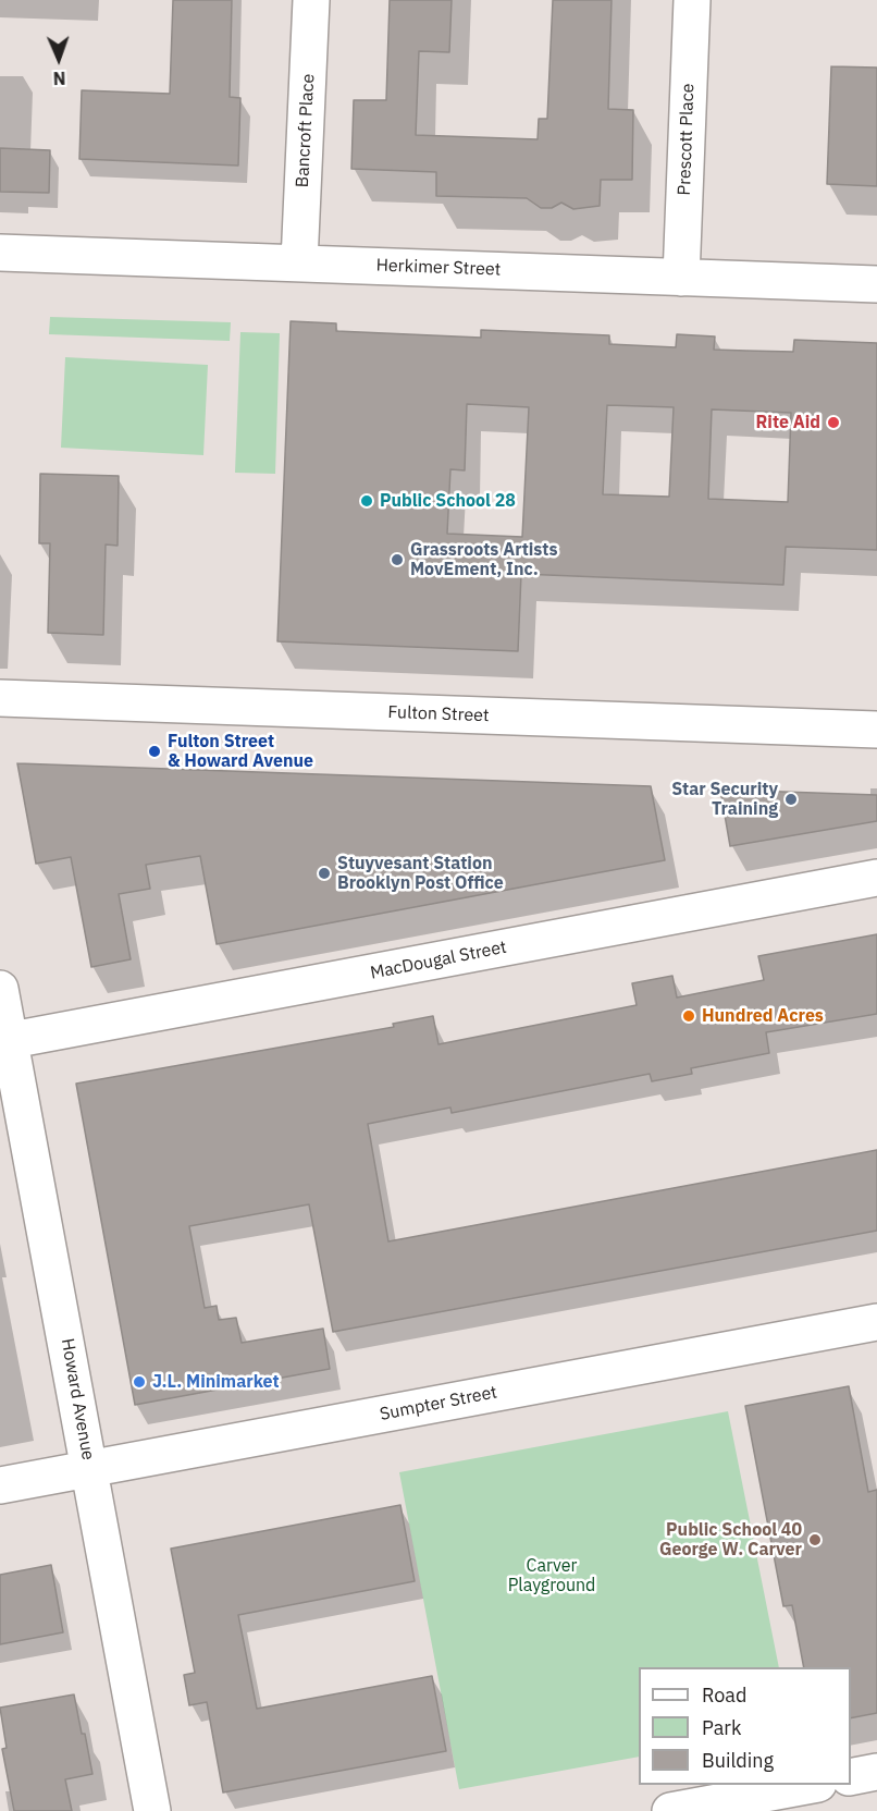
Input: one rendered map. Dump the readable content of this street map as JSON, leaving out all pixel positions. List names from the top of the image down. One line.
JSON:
{"streets":{"street":["Bancroft Place","Prescott Place","Herkimer Street","Fulton Street","MacDougal Street","Howard Avenue","Sumpter Street"]},"crossings":[["Bancroft Place","Herkimer Street"],["Prescott Place","Herkimer Street"],["MacDougal Street","Howard Avenue"],["Howard Avenue","Sumpter Street"]],"parks":["Carver Playground"],"places":["Rite Aid","Public School 28","Grassroots Artists MovEment, Inc.","Fulton Street & Howard Avenue","Star Security Training","Stuyvesant Station Brooklyn Post Office","Hundred Acres","J.L. Minimarket","Public School 40 George W. Carver"],"legend":["Road","Park","Building"],"north":"bottom"}
